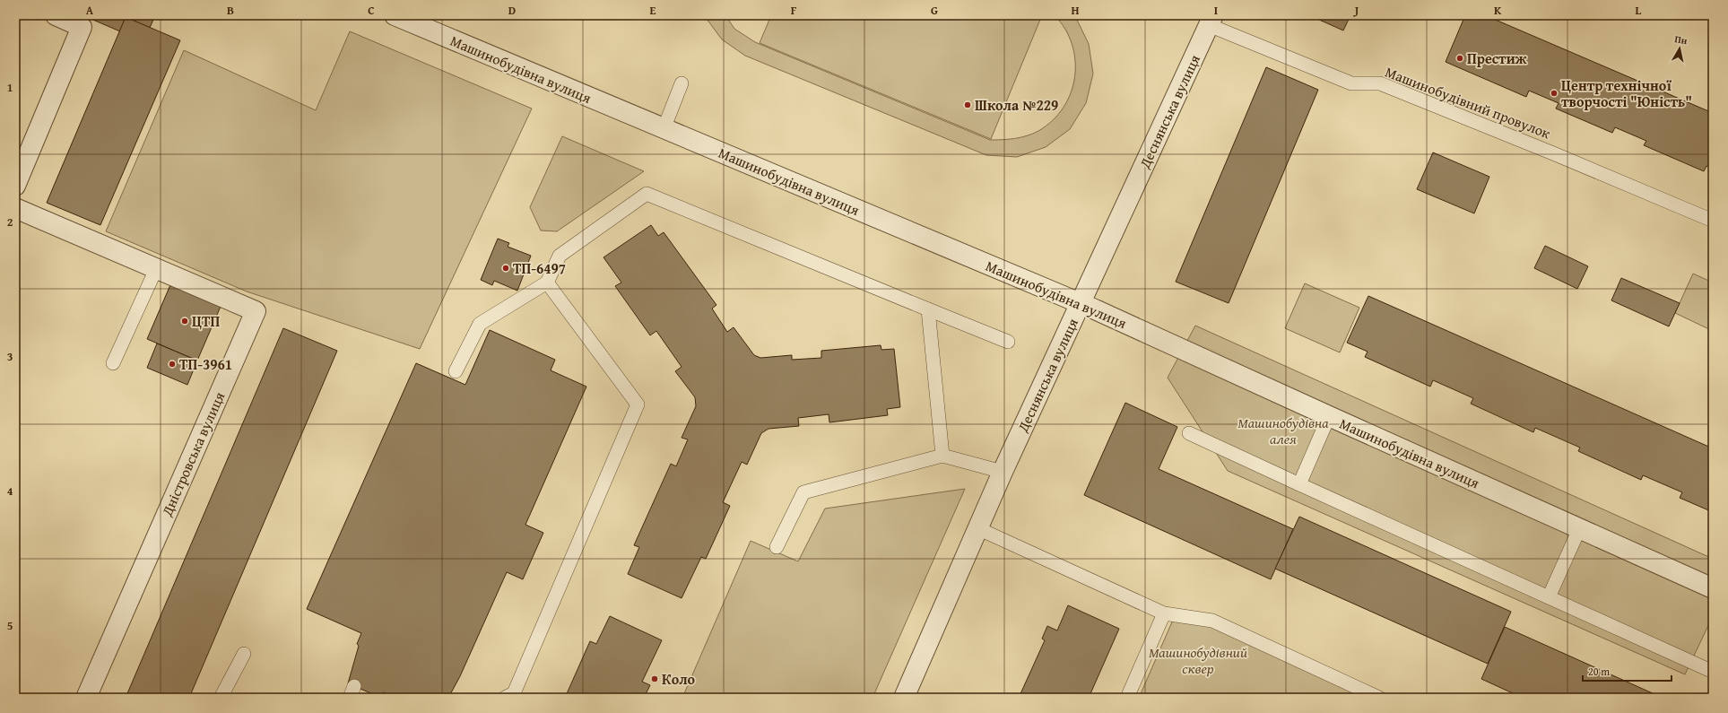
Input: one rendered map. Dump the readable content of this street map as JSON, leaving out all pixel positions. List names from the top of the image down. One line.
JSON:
{"streets":{"street":["Машинобудівна вулиця","Деснянська вулиця","Дністровська вулиця"],"lane":["Машинобудівний провулок"]},"crossings":[["Машинобудівна вулиця","Деснянська вулиця"],["Машинобудівний провулок","Деснянська вулиця"]],"parks":["Машинобудівна алея","Машинобудівний сквер"],"places":["Престиж","Центр технічної творчості \"Юність\"","Школа №229","ТП-6497","ЦТП","ТП-3961","Коло"],"scale_bar":"20 m","north":"top","grid":{"columns":["A","B","C","D","E","F","G","H","I","J","K","L"],"rows":["1","2","3","4","5"]}}
